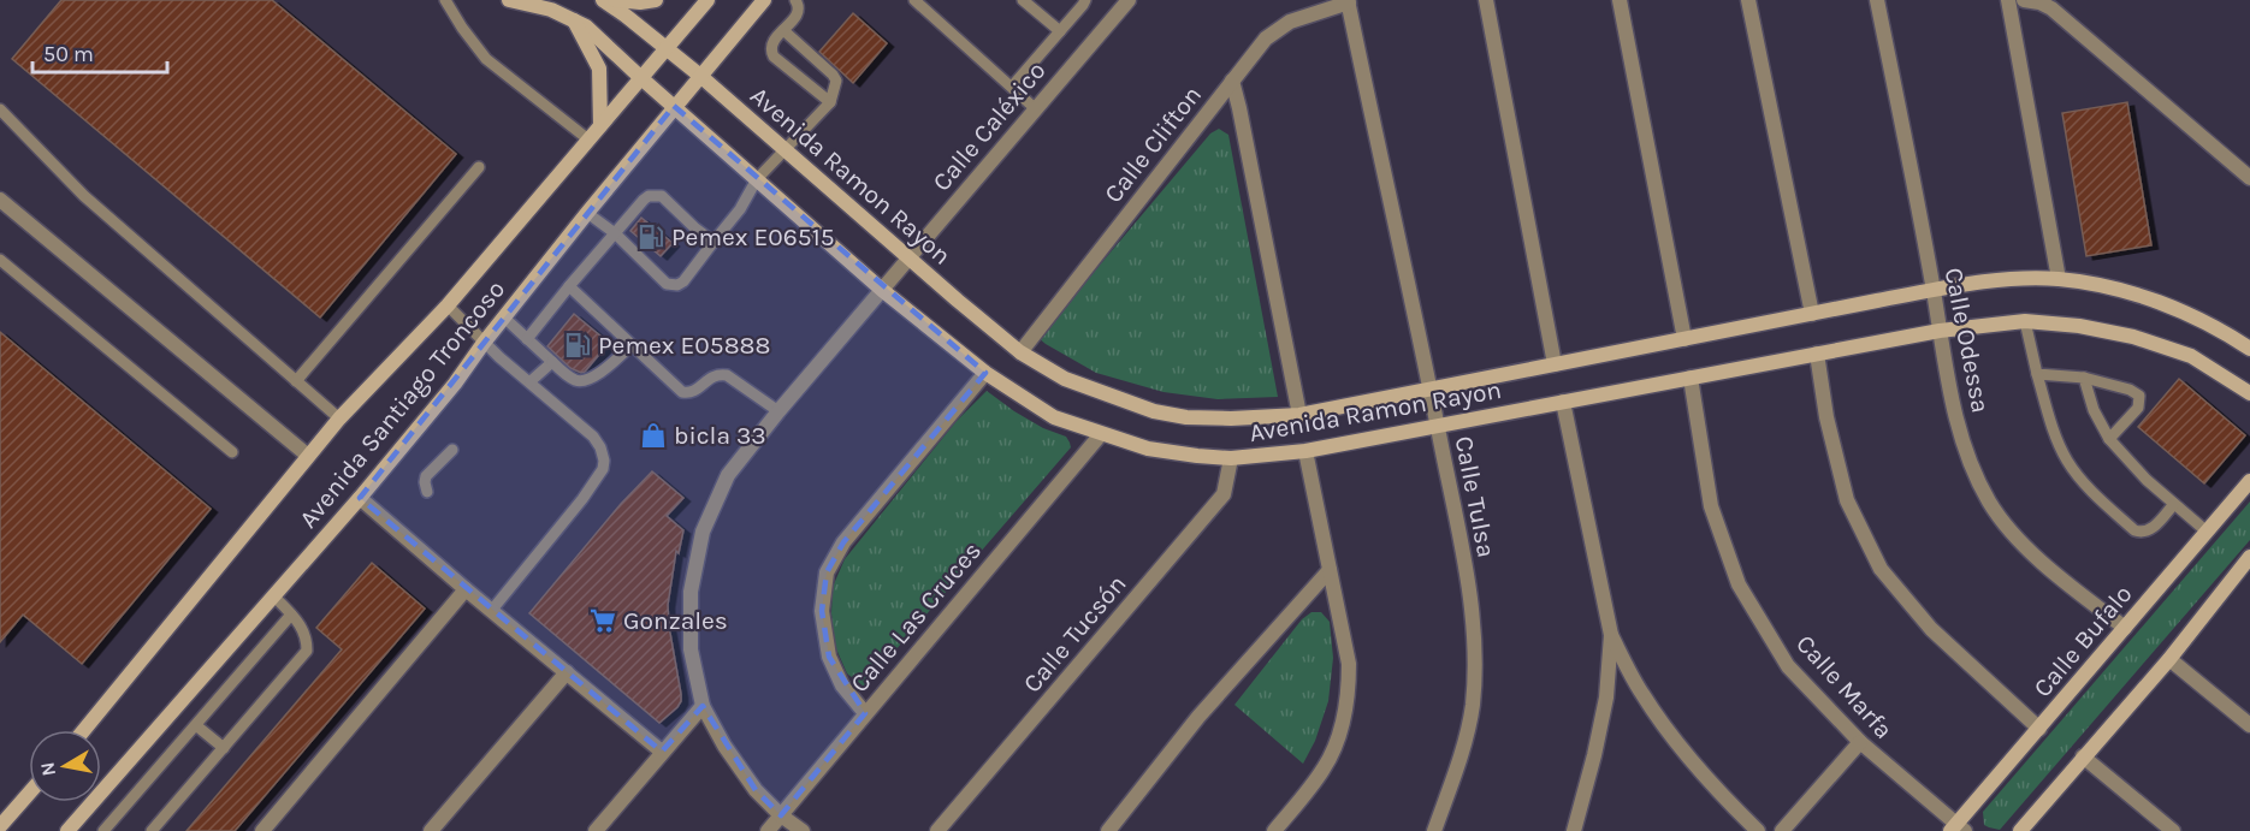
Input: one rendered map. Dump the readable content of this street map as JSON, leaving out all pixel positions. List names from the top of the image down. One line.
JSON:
{"streets":{"main road":["Avenida Ramon Rayon","Avenida Santiago Troncoso","Calle Bufalo"],"street":["Calle Caléxico","Calle Clifton","Calle Odessa","Calle Tulsa","Calle Las Cruces","Calle Tucsón","Calle Marfa"]},"crossings":[["Calle Caléxico","Avenida Ramon Rayon"],["Calle Caléxico","Calle Las Cruces"],["Calle Clifton","Avenida Ramon Rayon"],["Calle Clifton","Calle Tulsa"],["Avenida Ramon Rayon","Calle Odessa"],["Avenida Ramon Rayon","Avenida Santiago Troncoso"],["Avenida Ramon Rayon","Calle Tulsa"],["Avenida Ramon Rayon","Calle Las Cruces"],["Avenida Ramon Rayon","Calle Tucsón"],["Avenida Ramon Rayon","Calle Marfa"],["Calle Odessa","Calle Bufalo"],["Calle Bufalo","Calle Marfa"]],"places":{"fuel station":["Pemex E06515","Pemex E05888"],"shop":["bicla 33"],"supermarket":["Gonzales"]},"scale_bar":"50 m","north":"left"}
